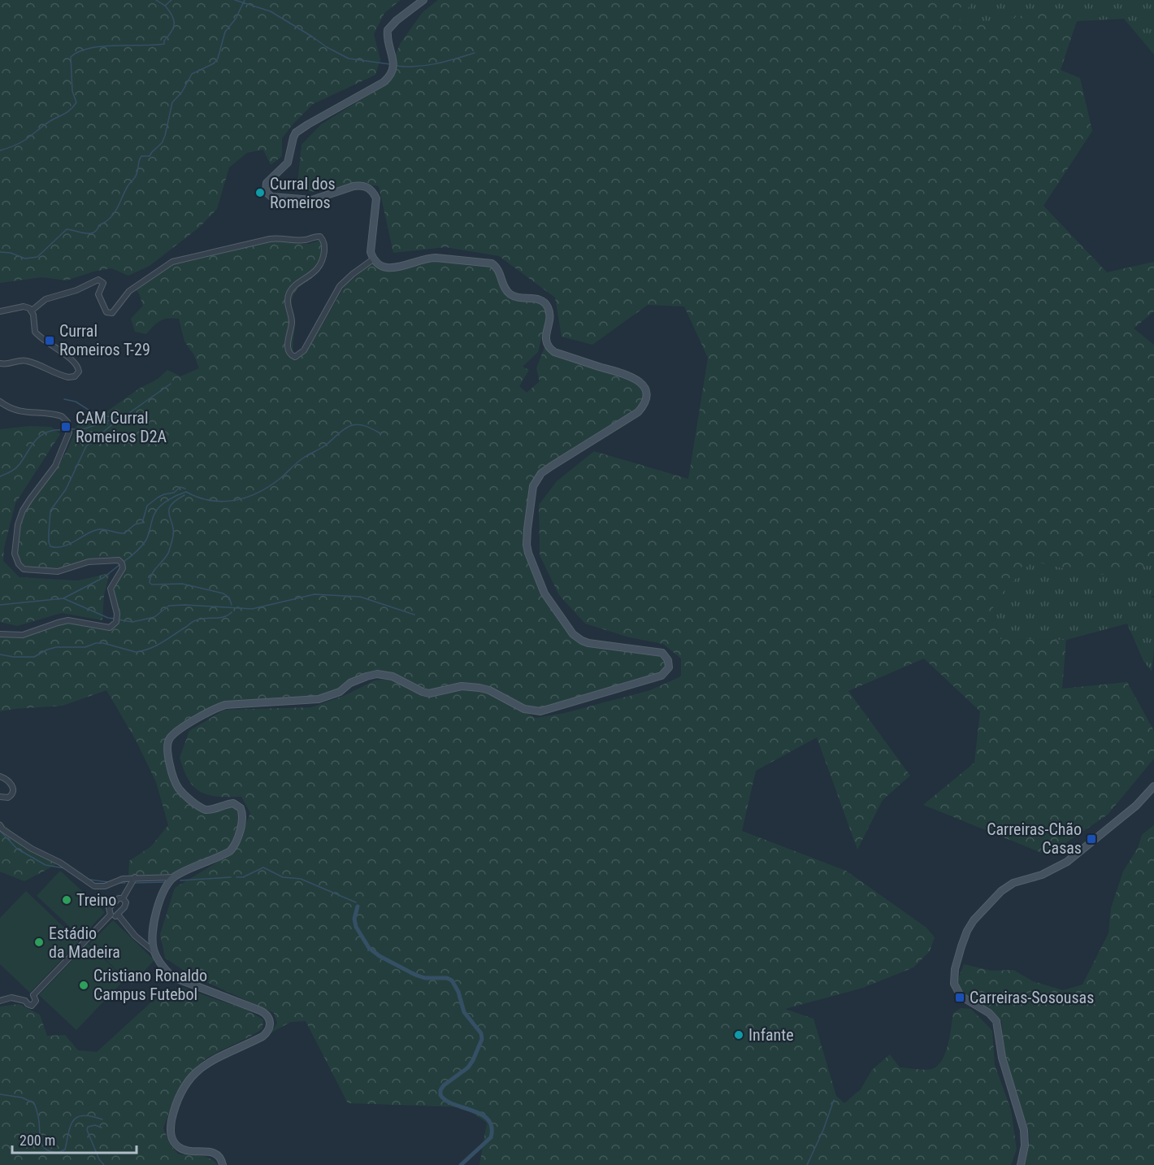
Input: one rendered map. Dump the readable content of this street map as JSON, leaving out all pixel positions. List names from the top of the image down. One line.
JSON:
{"places":{"other":["Curral dos Romeiros","Treino","Estádio da Madeira","Cristiano Ronaldo Campus Futebol","Infante"],"transit":["Curral Romeiros T-29","CAM Curral Romeiros D2A","Carreiras-Chão Casas","Carreiras-Sosousas"]},"scale_bar":"200 m"}
